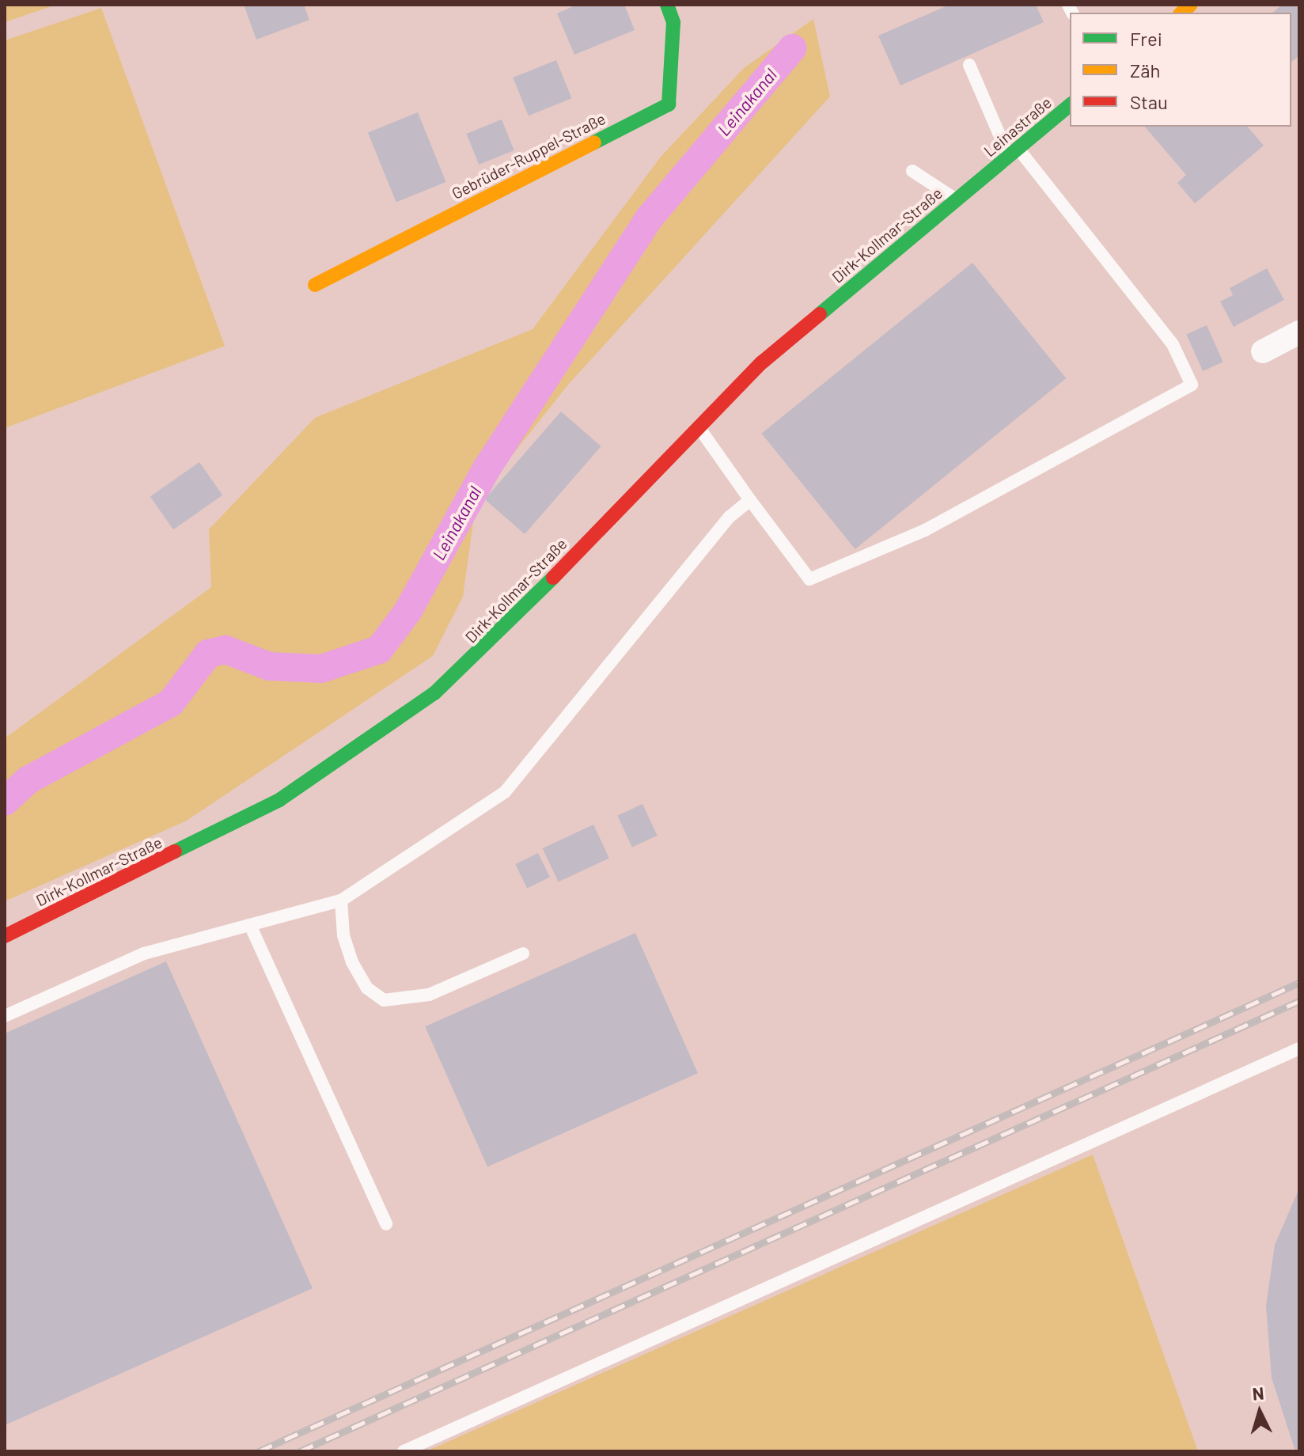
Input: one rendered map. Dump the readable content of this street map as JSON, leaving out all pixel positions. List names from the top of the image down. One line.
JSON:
{"streets":{"street":["Leinastraße","Gebrüder-Ruppel-Straße","Dirk-Kollmar-Straße"]},"crossings":[["Leinastraße","Dirk-Kollmar-Straße"]],"water":["Leinakanal"],"legend":["Frei","Zäh","Stau"],"north":"top"}
